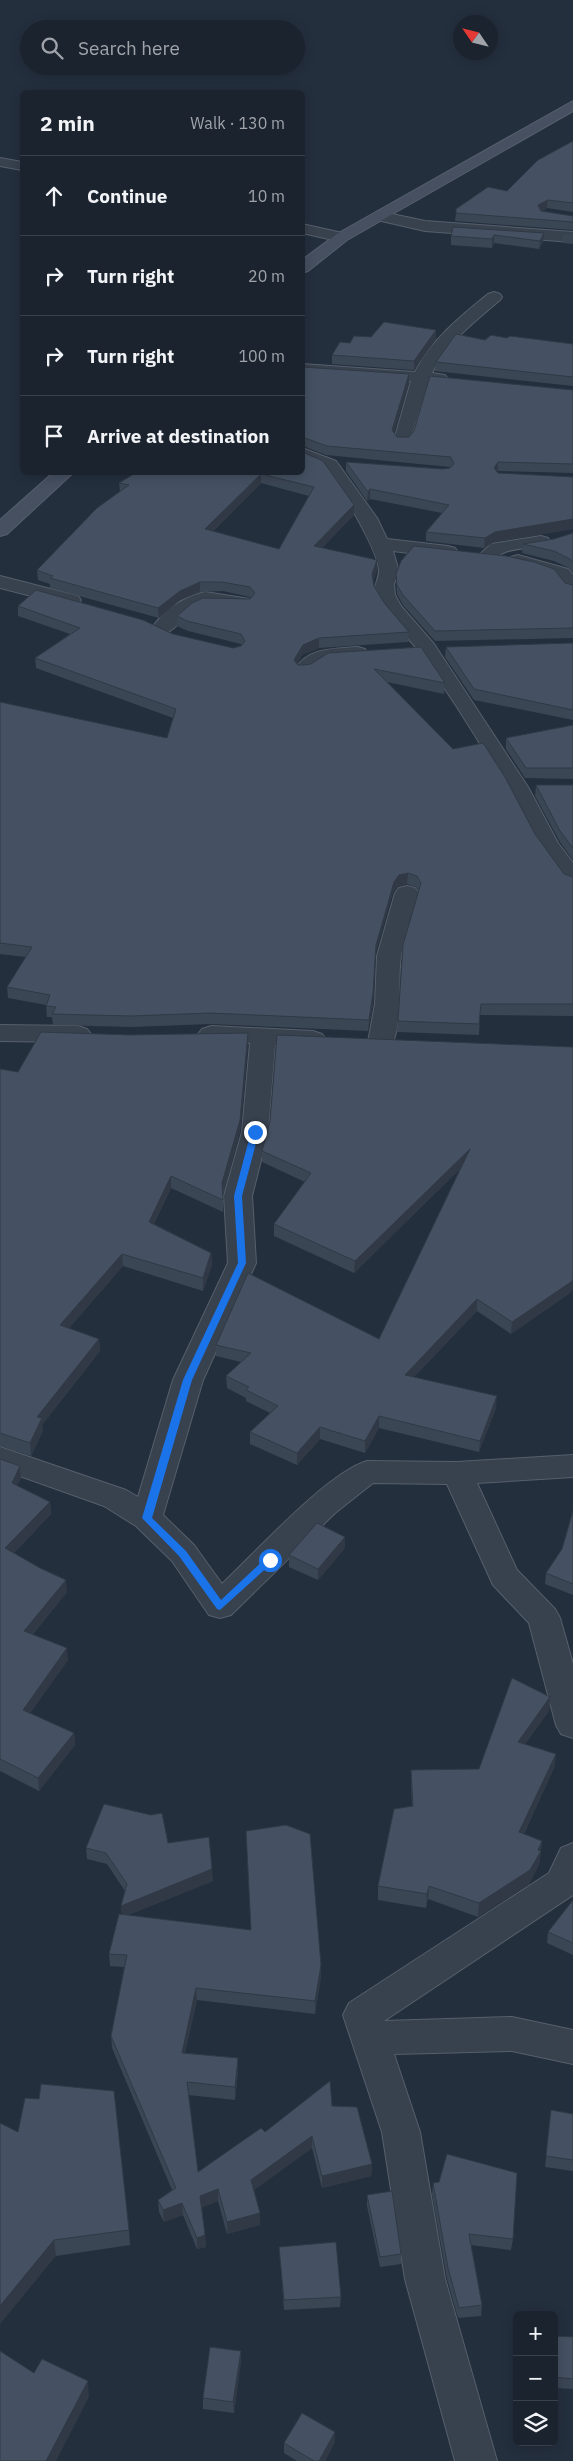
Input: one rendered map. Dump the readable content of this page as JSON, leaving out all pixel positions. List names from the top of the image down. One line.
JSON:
{"north":"top left","page":{"search":"Search here","heading":["2 min","Walk · 130 m"],"list":[["Continue","10 m"],["Turn right","20 m"],["Turn right","100 m"],"Arrive at destination"],"map_buttons":["+","−"]}}
